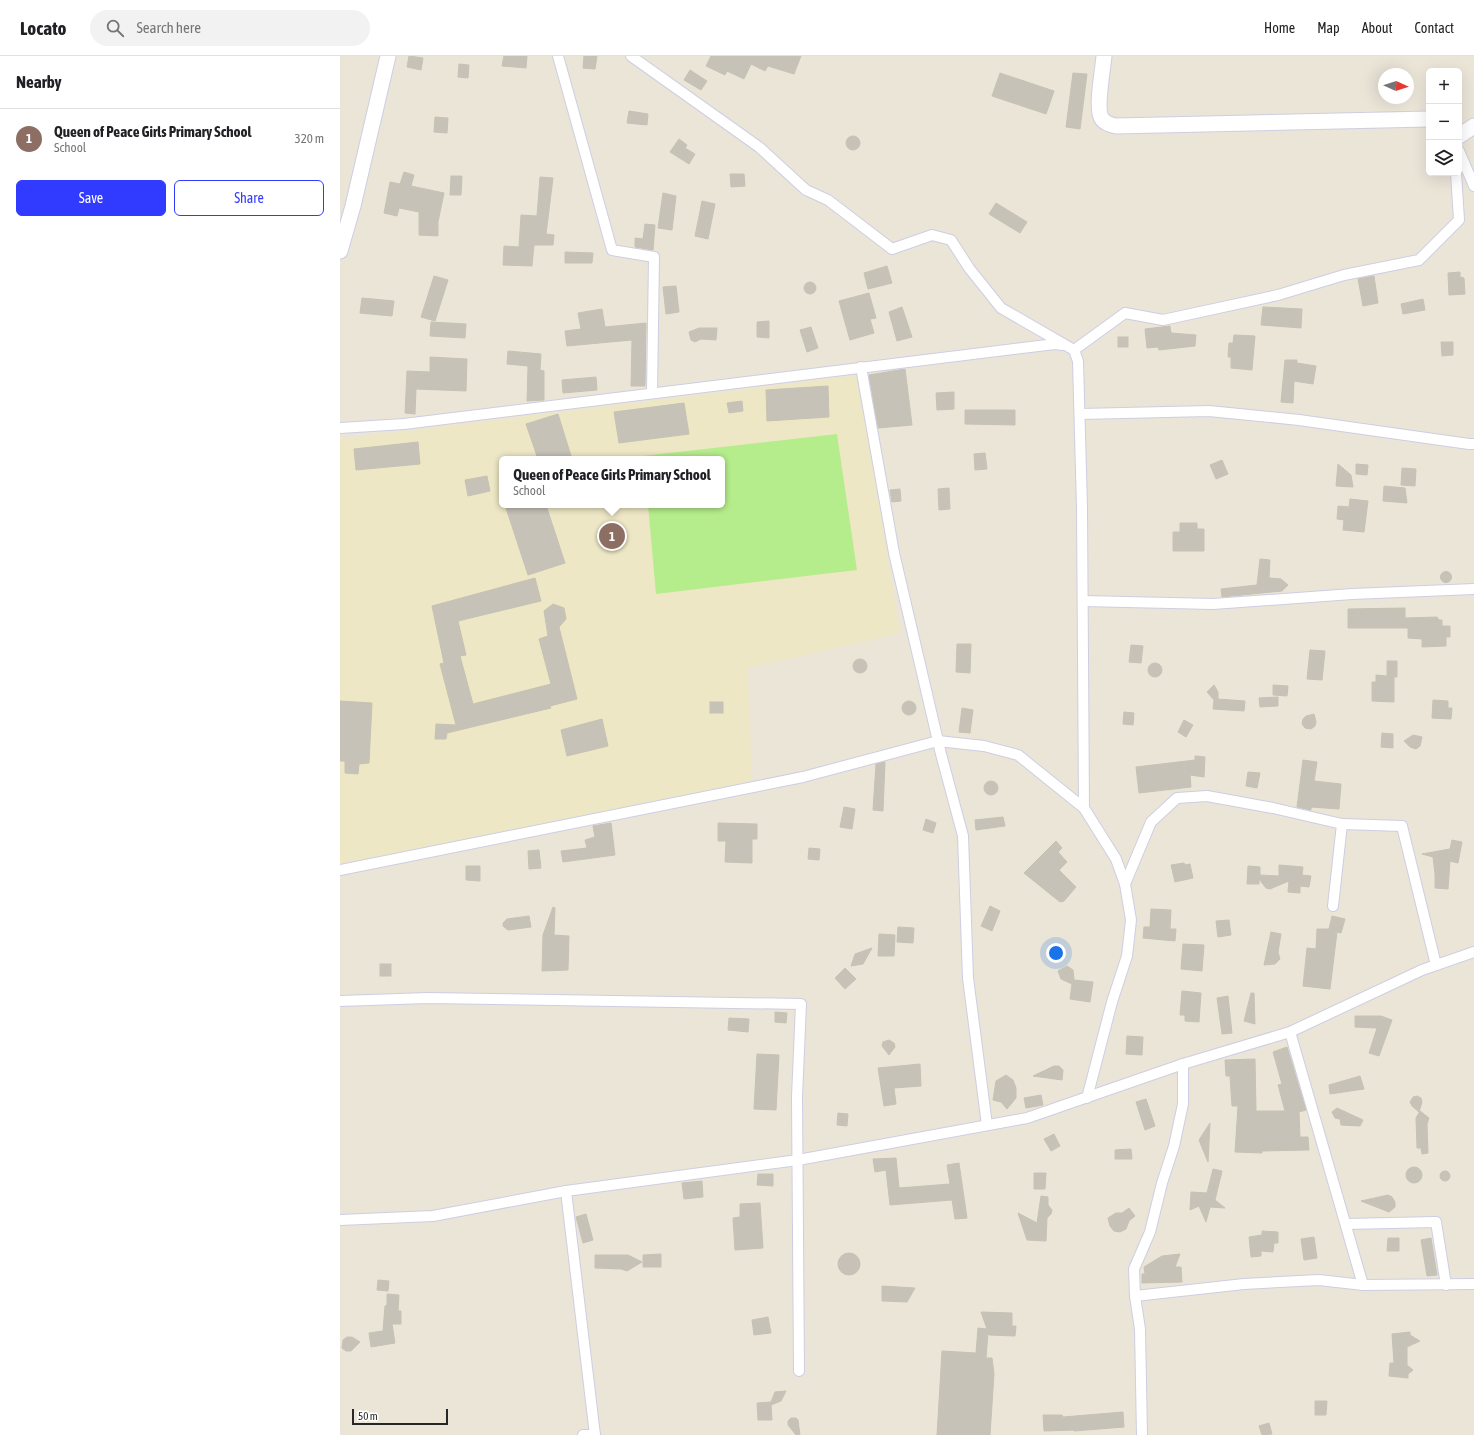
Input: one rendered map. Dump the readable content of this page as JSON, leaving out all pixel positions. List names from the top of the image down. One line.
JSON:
{"scale_bar":"50 m","north":"right","page":{"header":"Locato","search":"Search here","nav":["Home","Map","About","Contact"],"heading":"Nearby","map_buttons":["+","−"],"list":[{"mark":"1","name":"Queen of Peace Girls Primary School","note":"School","value":"320 m"}],"buttons":["Save","Share"],"popup":["Queen of Peace Girls Primary School","School"],"pins":"1","scale":"50 m"}}
